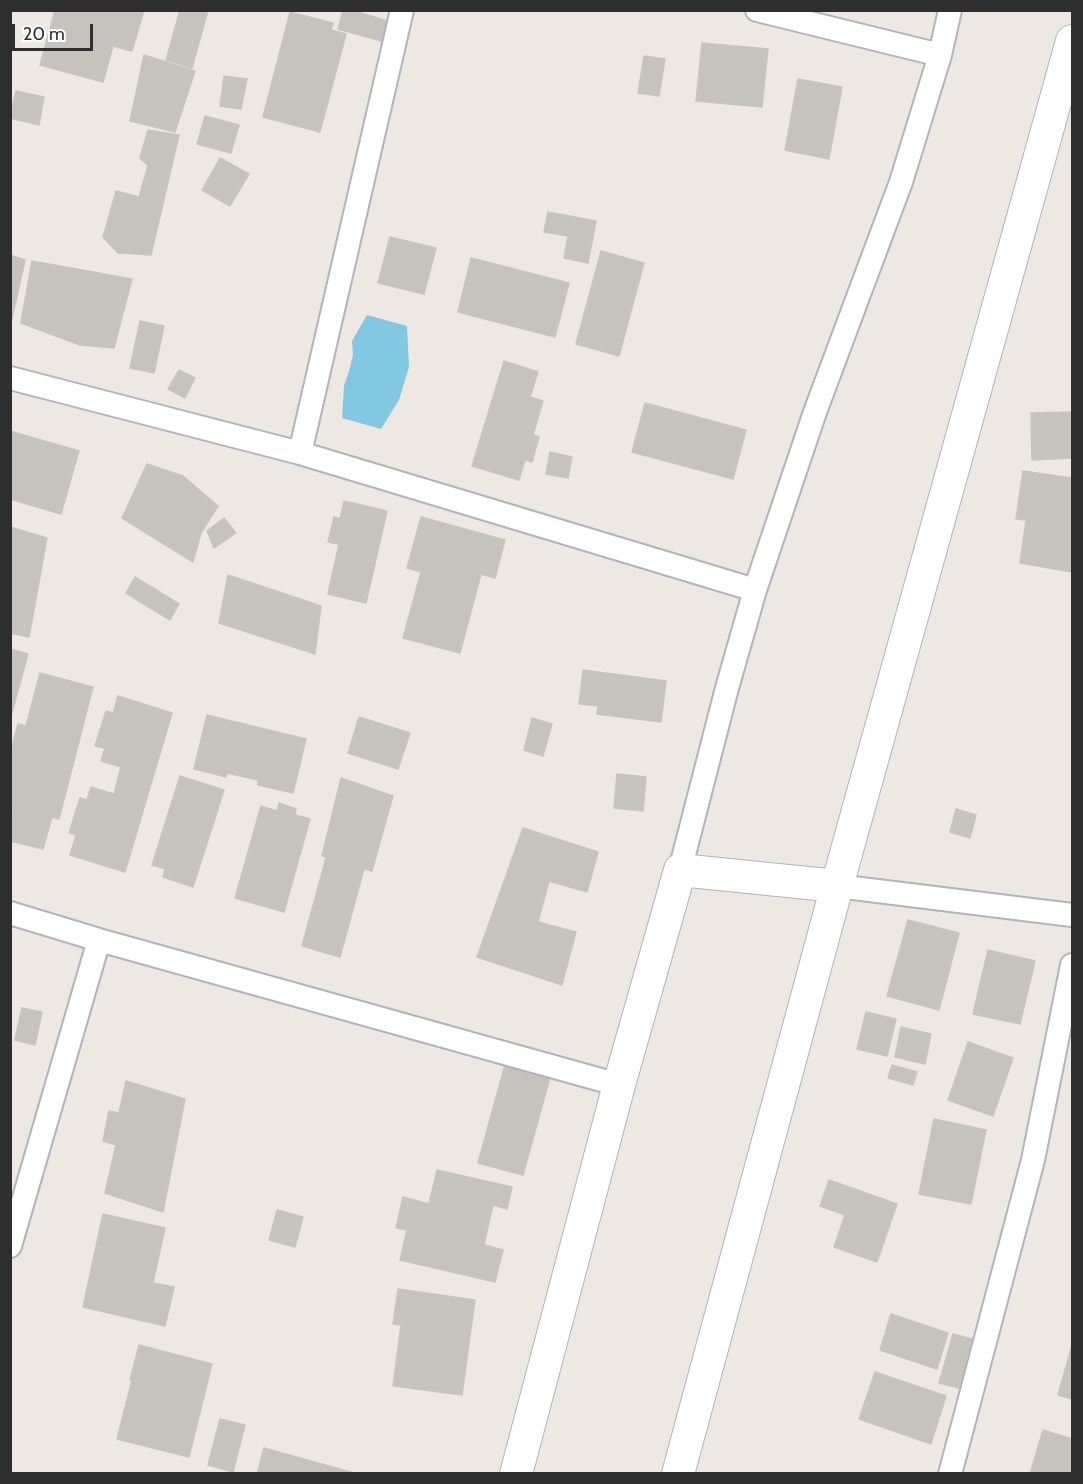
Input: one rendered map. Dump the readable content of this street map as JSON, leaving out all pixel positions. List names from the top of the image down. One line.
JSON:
{"scale_bar":"20 m"}
